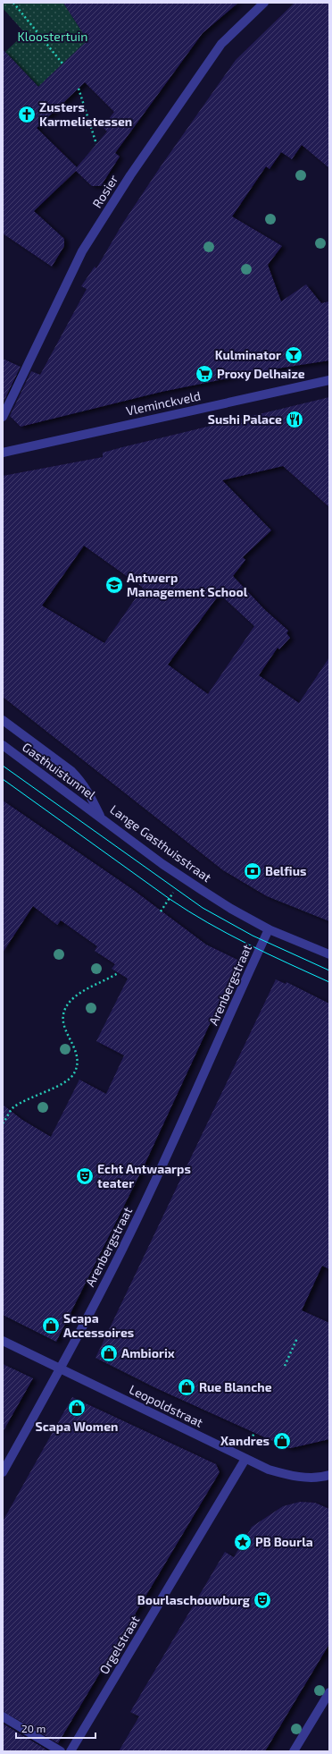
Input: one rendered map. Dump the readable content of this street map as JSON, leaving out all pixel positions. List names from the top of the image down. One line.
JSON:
{"streets":{"street":["Rosier","Vleminckveld","Gasthuistunnel","Lange Gasthuisstraat","Arenbergstraat","Leopoldstraat","Orgelstraat"]},"crossings":[["Gasthuistunnel","Lange Gasthuisstraat"],["Lange Gasthuisstraat","Arenbergstraat"],["Arenbergstraat","Leopoldstraat"],["Leopoldstraat","Orgelstraat"]],"parks":["Kloostertuin"],"places":{"church":["Zusters Karmelietessen"],"bar":["Kulminator"],"supermarket":["Proxy Delhaize"],"restaurant":["Sushi Palace"],"school or university":["Antwerp Management School"],"bank":["Belfius"],"theatre":["Echt Antwaarps teater","Bourlaschouwburg"],"shop":["Scapa Accessoires","Ambiorix","Rue Blanche","Scapa Women","Xandres"],"place":["PB Bourla"]},"scale_bar":"20 m"}
